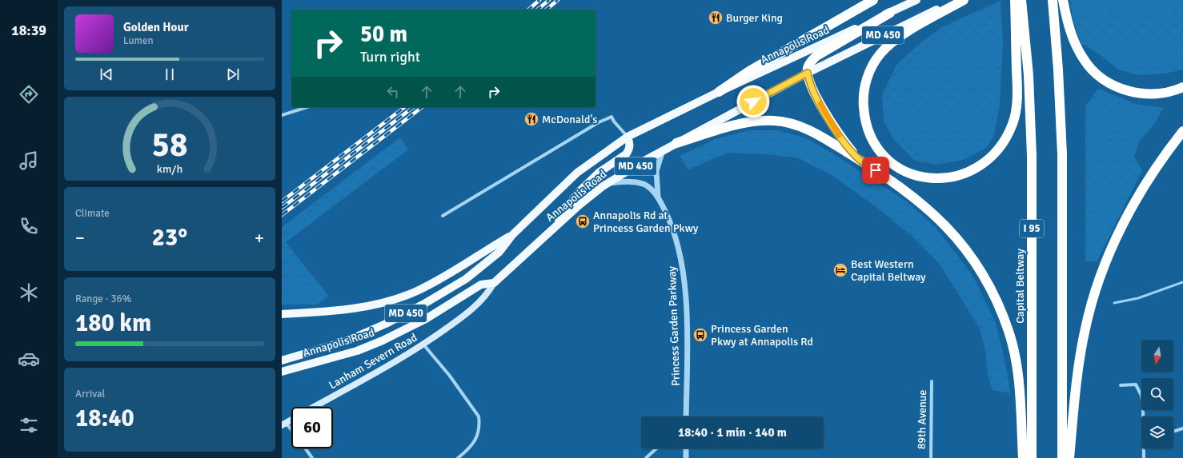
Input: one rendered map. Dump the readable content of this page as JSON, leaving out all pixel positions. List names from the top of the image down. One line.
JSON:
{"streets":{"highway":["I 95","Capital Beltway"],"main road":["MD 450","Annapolis Road","Lanham Severn Road"],"street":["Princess Garden Parkway","89th Avenue"]},"crossings":[["Annapolis Road","Princess Garden Parkway"],["Annapolis Road","Lanham Severn Road"]],"places":{"restaurant":["Burger King","McDonald's"],"bus stop":["Annapolis Rd at Princess Garden Pkwy","Princess Garden Pkwy at Annapolis Rd"],"hotel":["Best Western Capital Beltway"]},"north":"bottom","page":{"tabs":"18:39","turn":["50 m","Turn right"],"song":["Golden Hour","Lumen"],"tile":["Climate",["Range · 36%","180 km"],["Arrival","18:40"]],"heat":["−","23°","+"],"limit":"60","trip":"18:40 · 1 min · 140 m","gauge":["58","km/h"]}}
